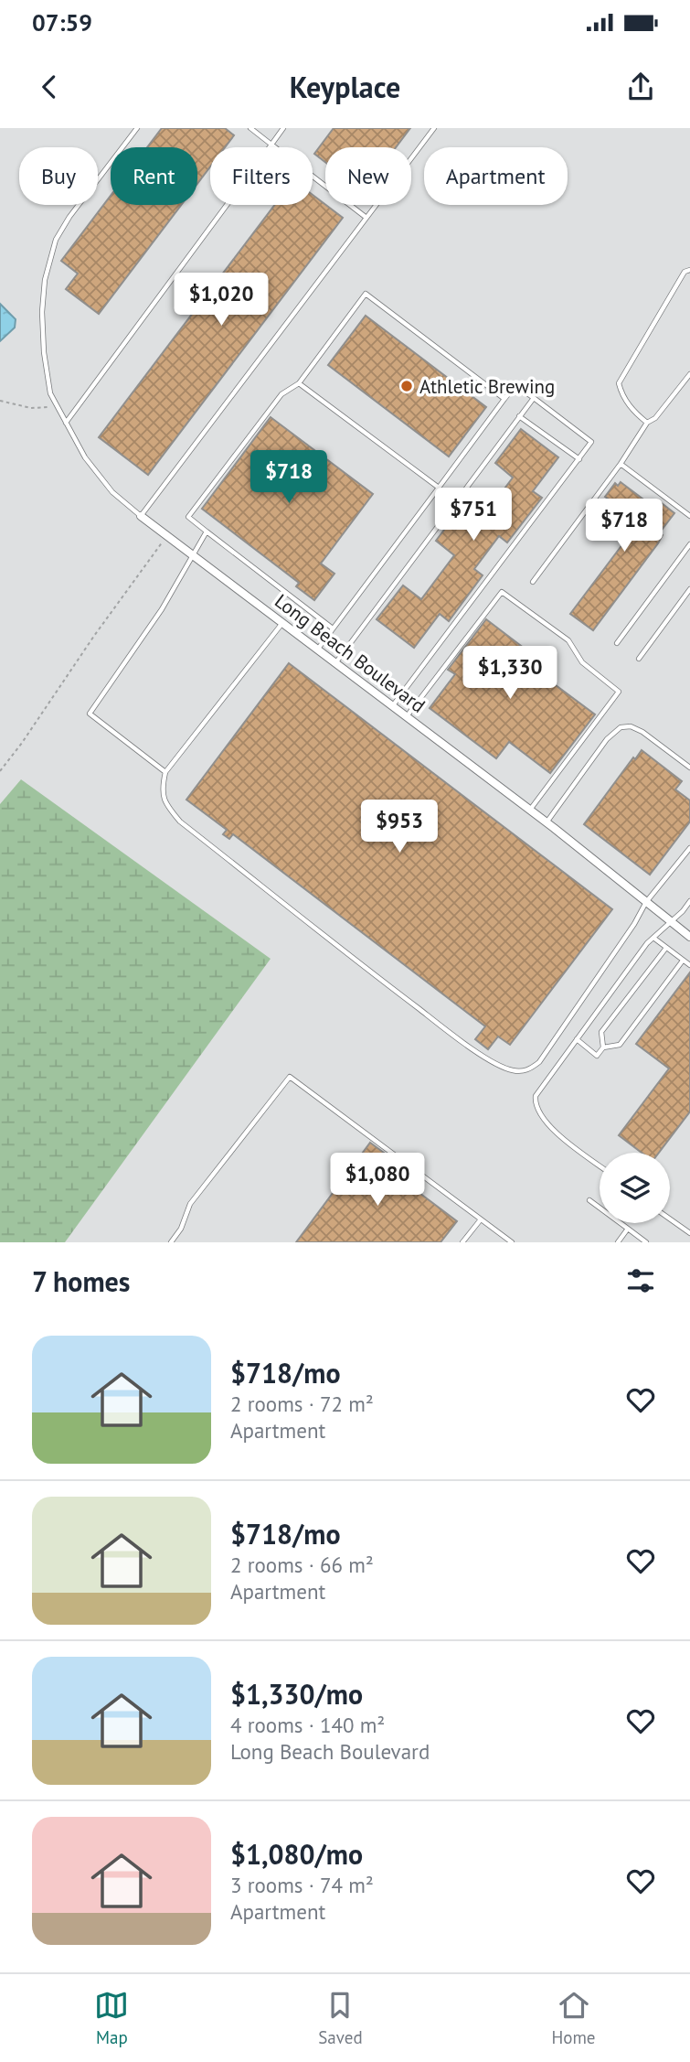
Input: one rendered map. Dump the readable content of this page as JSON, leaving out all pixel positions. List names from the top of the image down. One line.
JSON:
{"streets":{"street":["Long Beach Boulevard"]},"places":["Athletic Brewing"],"page":{"status":"07:59","header":"Keyplace","chip":["Buy","Rent","Filters","New","Apartment"],"price":["$1,020","$718","$751","$718","$1,330","$953","$1,080"],"heading":"7 homes","list":[{"name":"$718/mo","note":"2 rooms · 72 m² · Apartment"},{"name":"$718/mo","note":"2 rooms · 66 m² · Apartment"},{"name":"$1,330/mo","note":"4 rooms · 140 m² · Long Beach Boulevard"},{"name":"$1,080/mo","note":"3 rooms · 74 m² · Apartment"}],"tabs":["Map","Saved","Home"]}}
